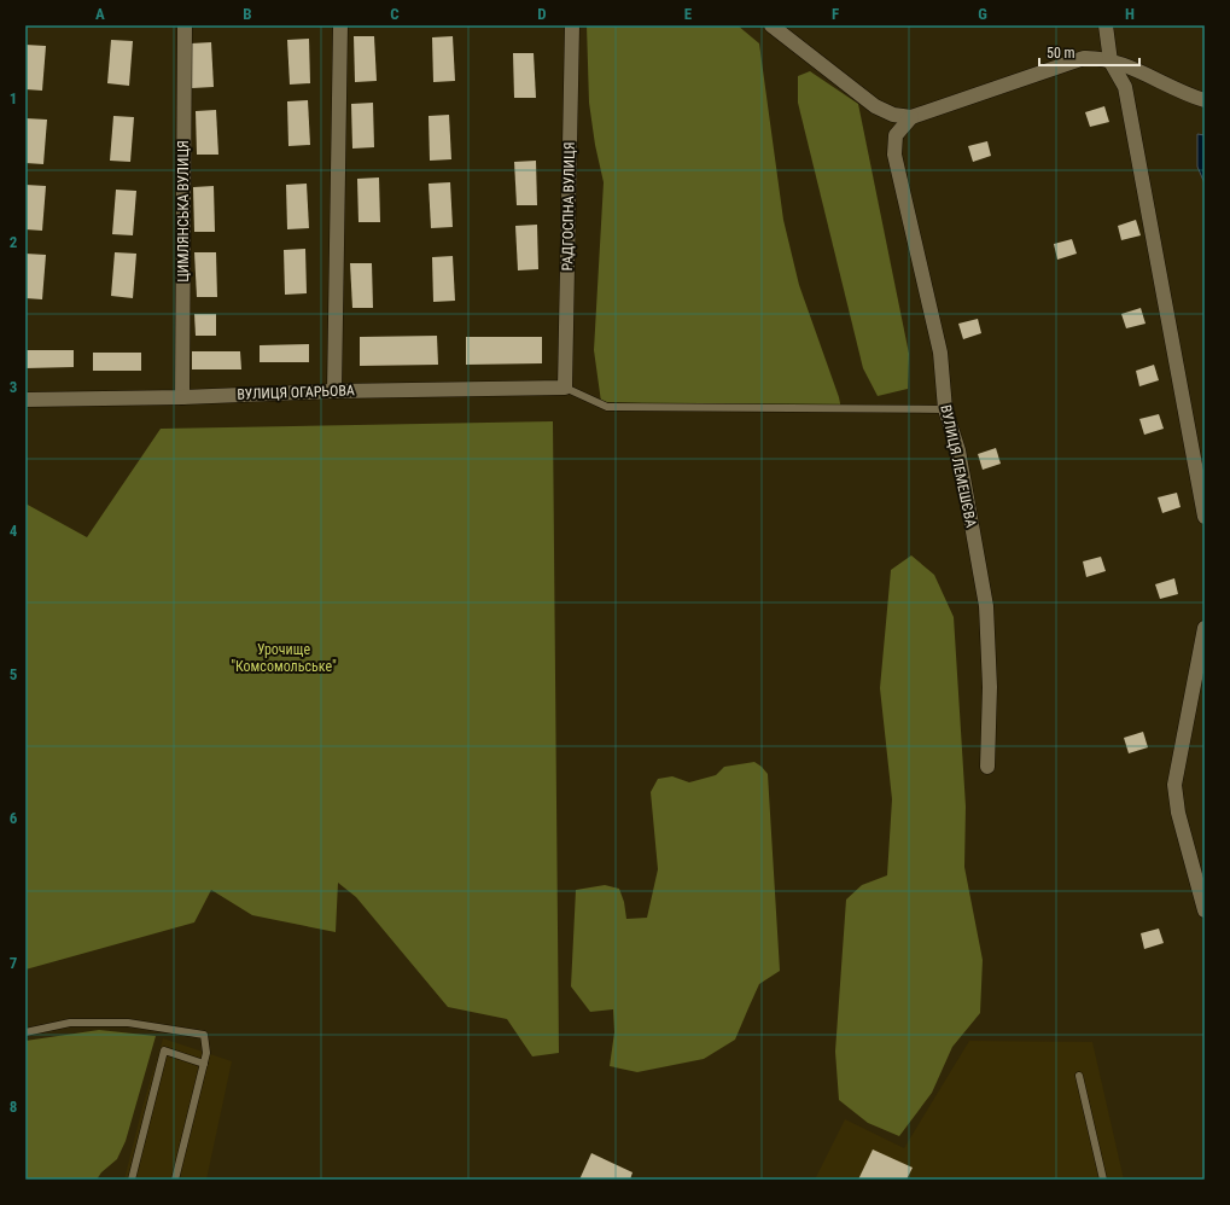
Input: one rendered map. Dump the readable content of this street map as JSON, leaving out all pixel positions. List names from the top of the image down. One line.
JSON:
{"streets":{"street":["РАДГОСПНА ВУЛИЦЯ","ЦИМЛЯНСЬКА ВУЛИЦЯ","ВУЛИЦЯ ОГАРЬОВА","ВУЛИЦЯ ЛЕМЕШЄВА"]},"crossings":[["РАДГОСПНА ВУЛИЦЯ","ВУЛИЦЯ ОГАРЬОВА"],["ЦИМЛЯНСЬКА ВУЛИЦЯ","ВУЛИЦЯ ОГАРЬОВА"]],"parks":["Урочище \"Комсомольське\""],"scale_bar":"50 m","grid":{"columns":["A","B","C","D","E","F","G","H"],"rows":["1","2","3","4","5","6","7","8"]}}
